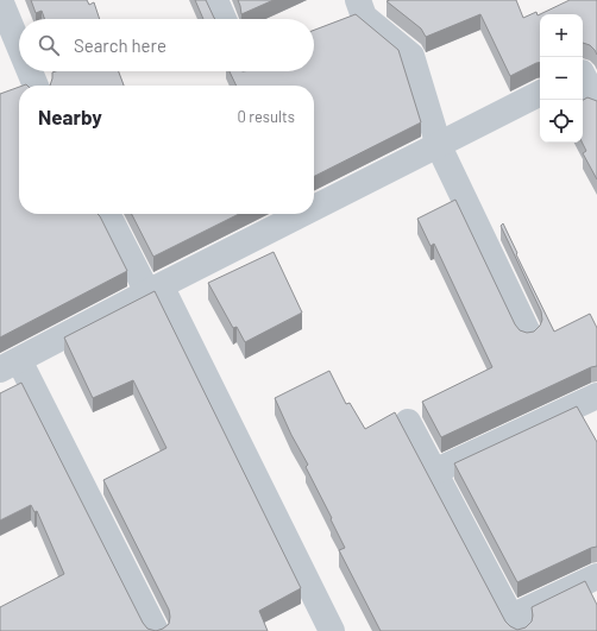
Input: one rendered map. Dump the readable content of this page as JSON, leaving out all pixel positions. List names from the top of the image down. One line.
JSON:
{"page":{"map_buttons":["+","−"],"search":"Search here","heading":["Nearby","0 results"]}}
